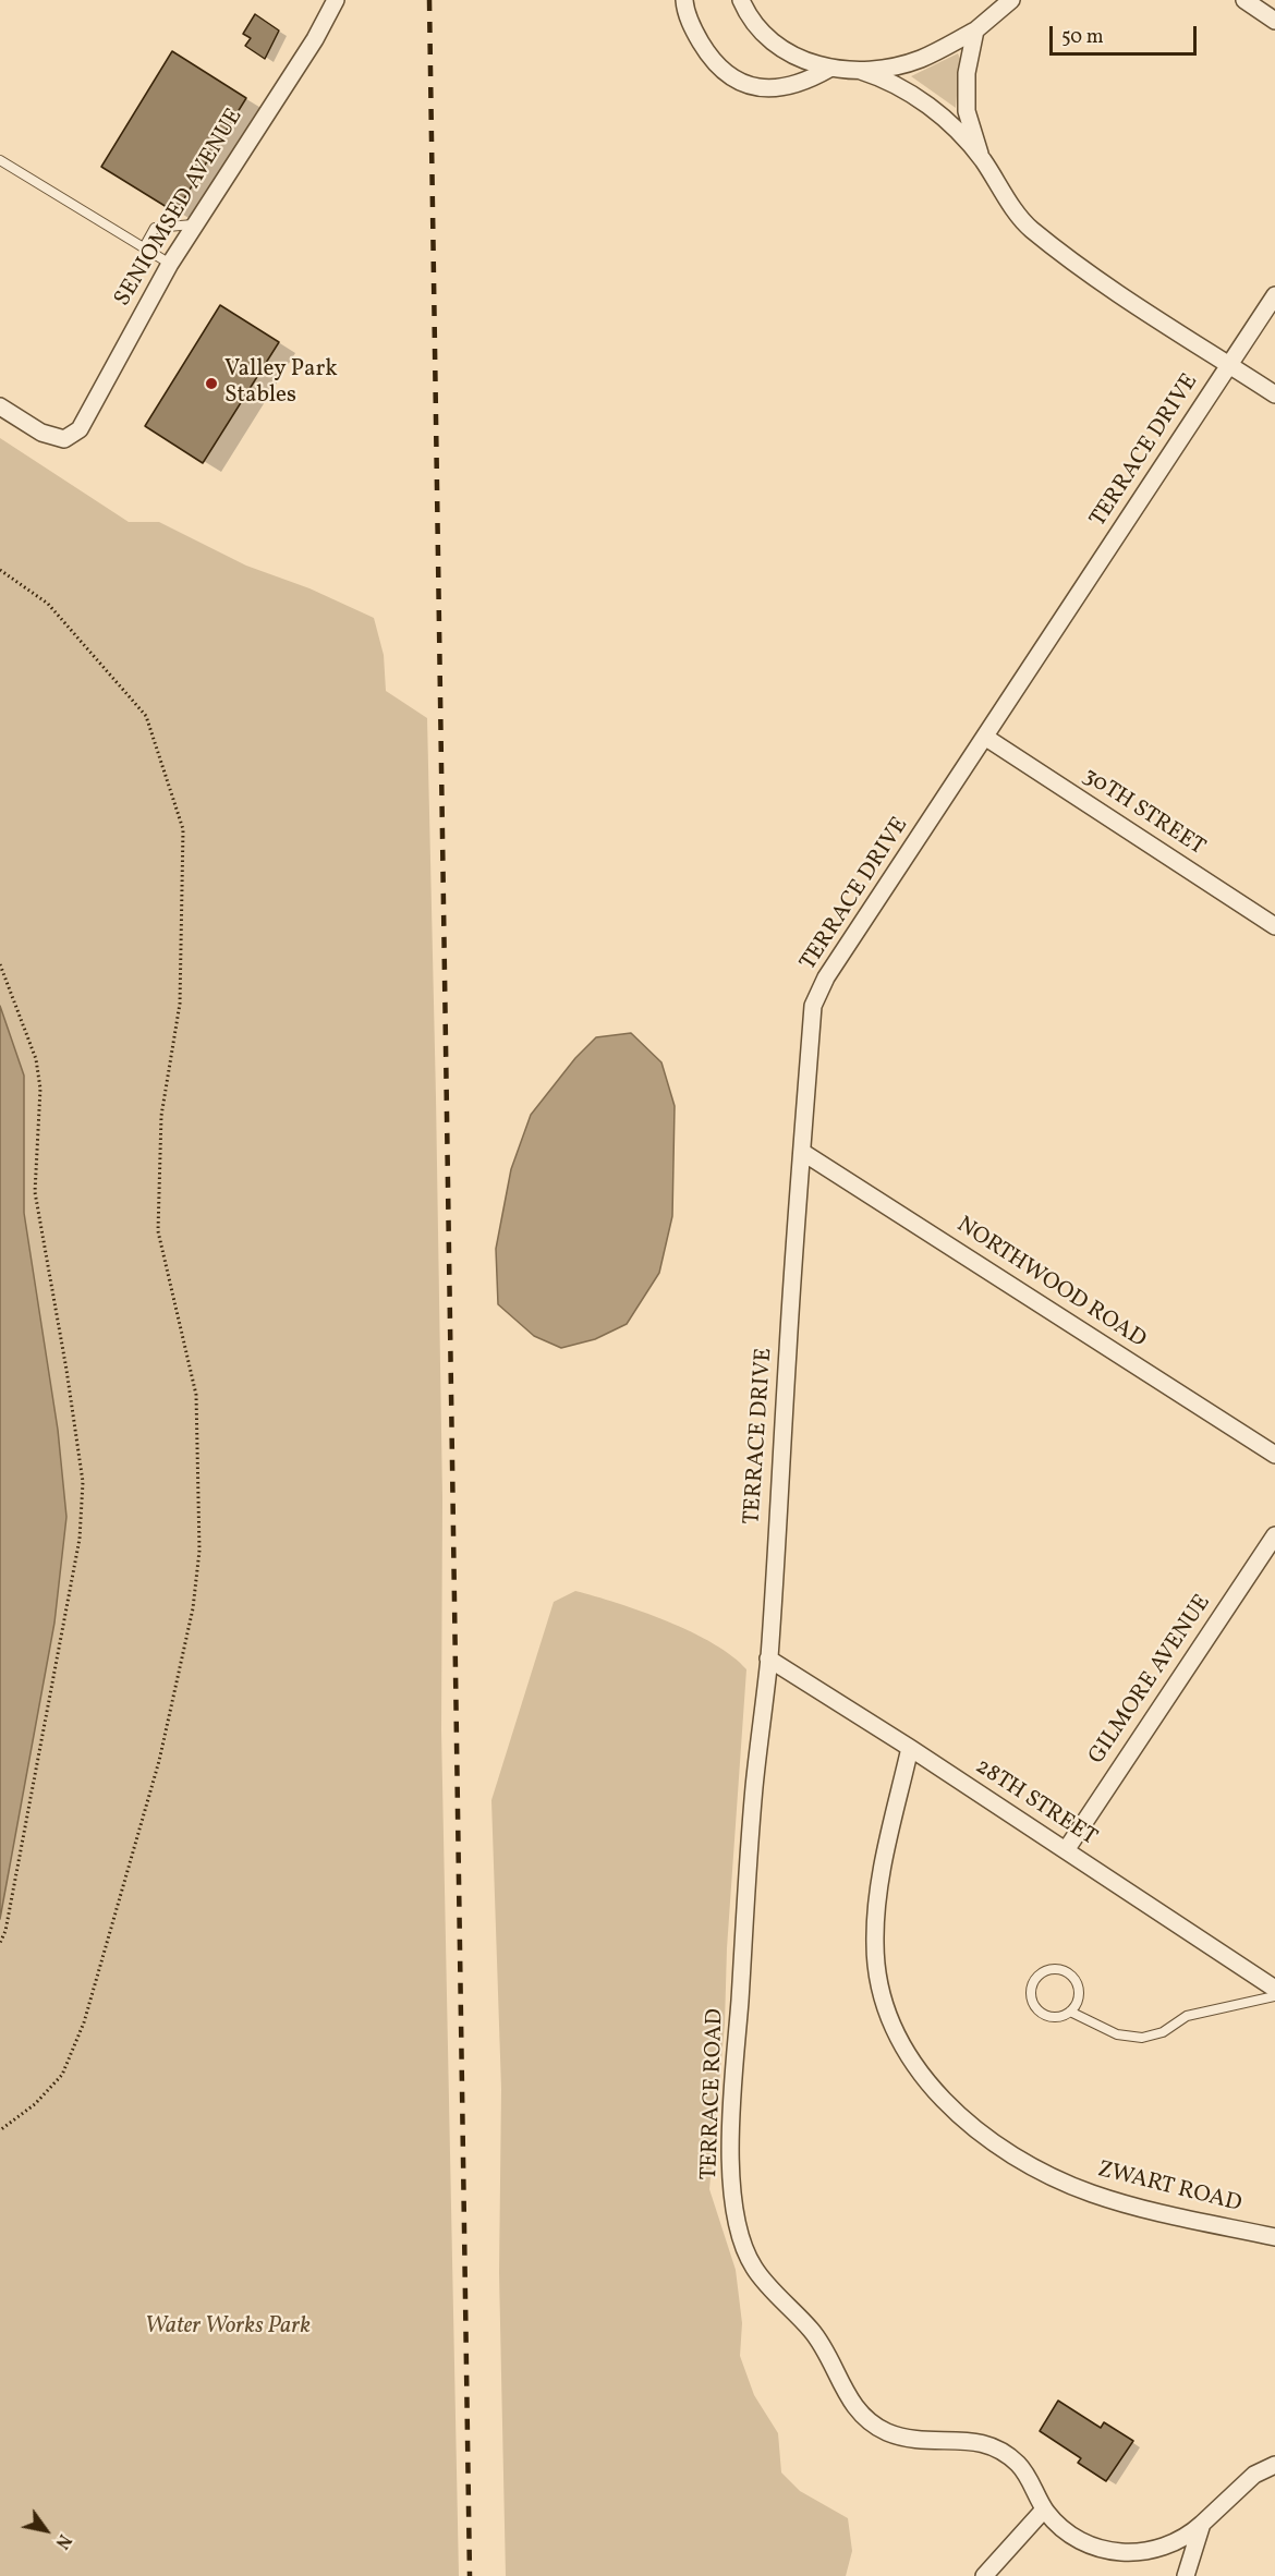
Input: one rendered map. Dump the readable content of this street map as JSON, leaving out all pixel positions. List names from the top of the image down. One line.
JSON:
{"streets":{"street":["SENIOMSED AVENUE","TERRACE DRIVE","30TH STREET","NORTHWOOD ROAD","GILMORE AVENUE","28TH STREET","TERRACE ROAD","ZWART ROAD"]},"crossings":[["TERRACE DRIVE","30TH STREET"],["TERRACE DRIVE","NORTHWOOD ROAD"],["TERRACE DRIVE","28TH STREET"],["TERRACE DRIVE","TERRACE ROAD"],["GILMORE AVENUE","28TH STREET"],["28TH STREET","TERRACE ROAD"],["28TH STREET","ZWART ROAD"]],"parks":["Water Works Park"],"places":["Valley Park Stables"],"scale_bar":"50 m","north":"bottom right"}
